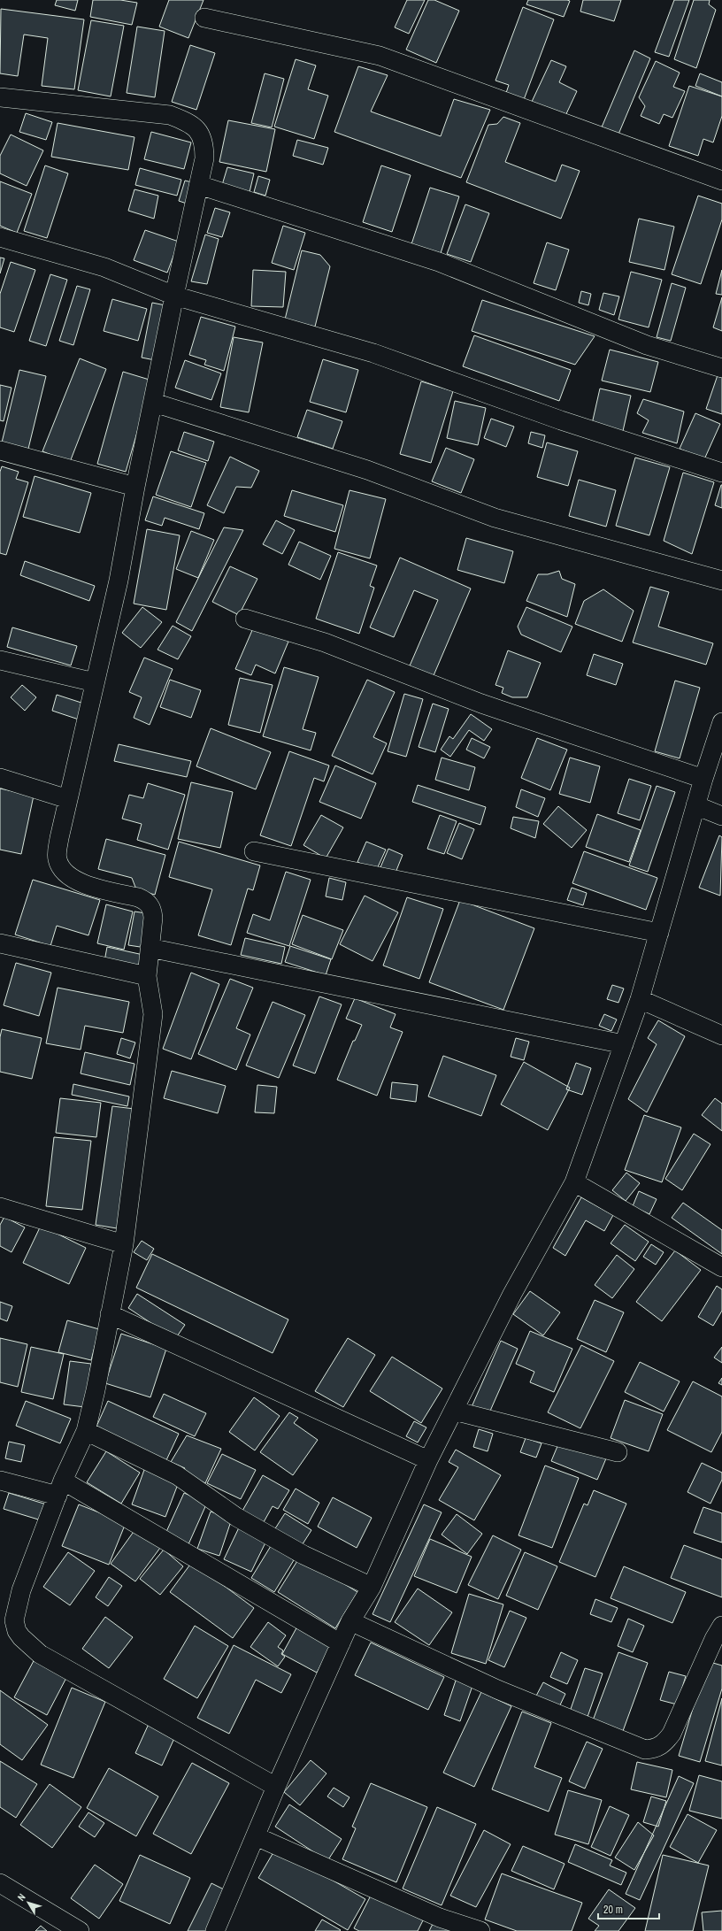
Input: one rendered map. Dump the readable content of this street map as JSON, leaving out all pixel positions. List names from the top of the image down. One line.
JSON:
{"scale_bar":"20 m","north":"top left"}
